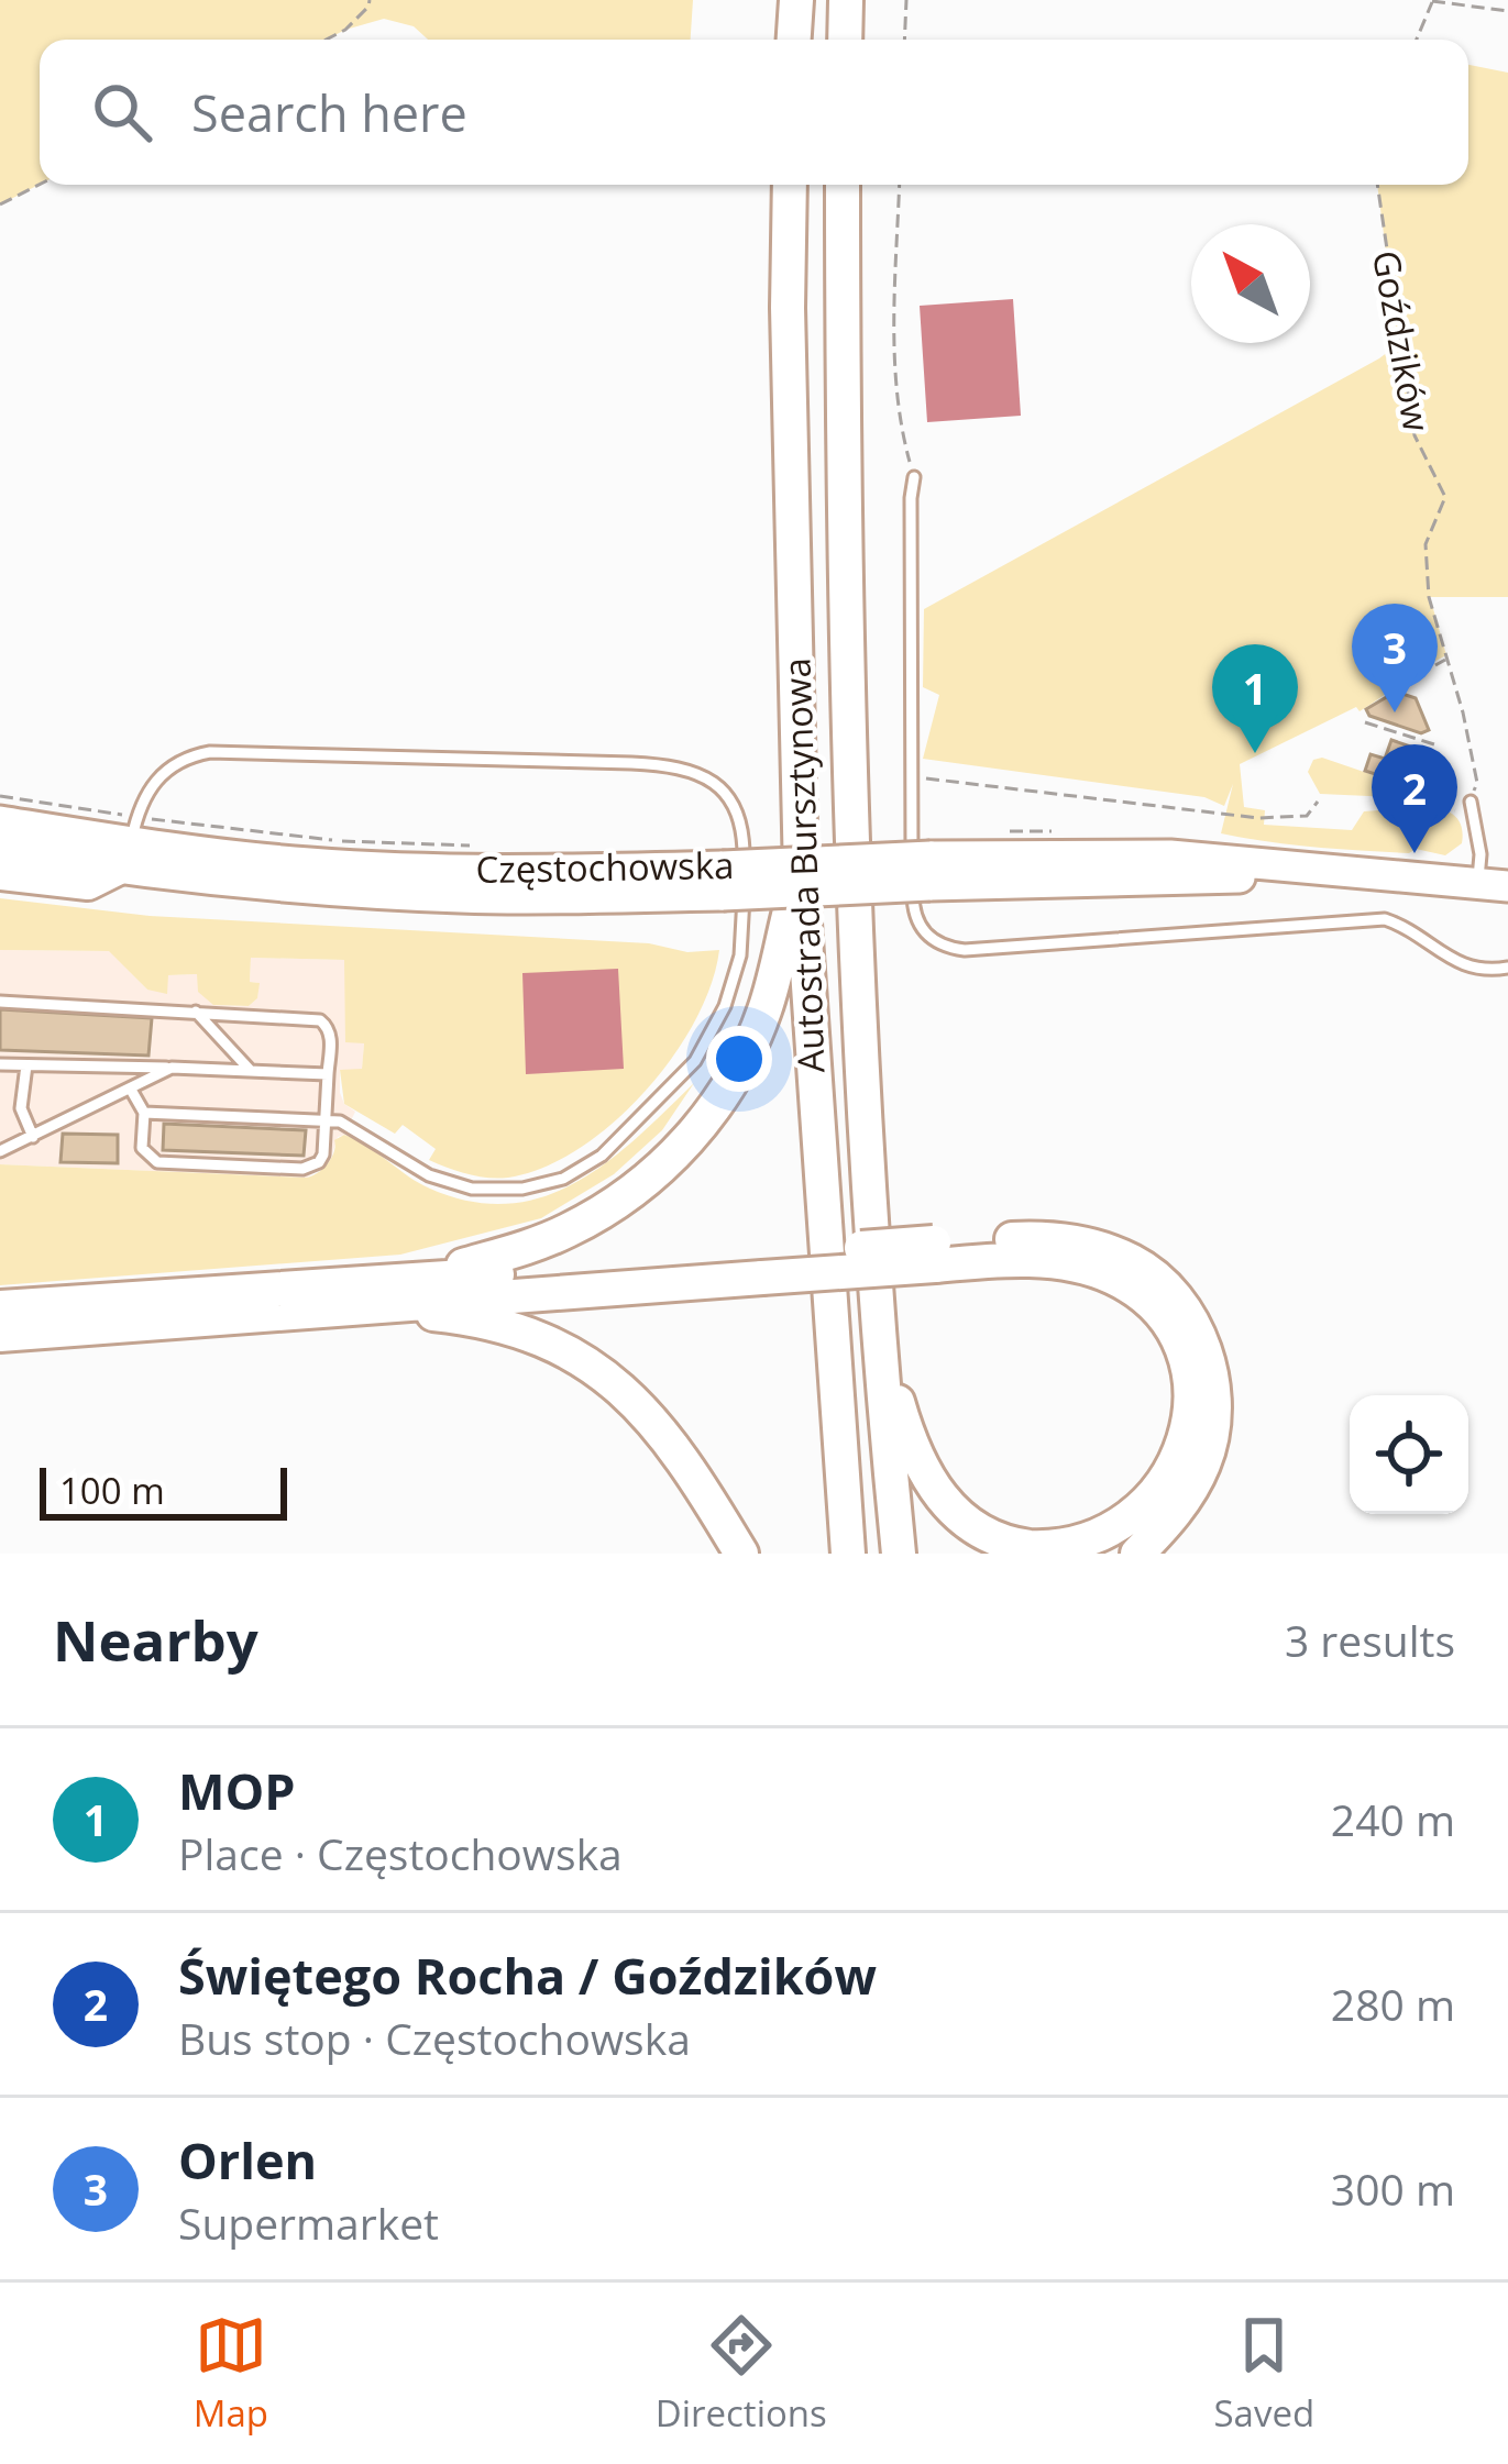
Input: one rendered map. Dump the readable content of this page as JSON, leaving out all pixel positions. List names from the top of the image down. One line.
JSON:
{"streets":{"highway":["Autostrada Bursztynowa"],"main road":["Częstochowska"],"path":["Goździków"]},"scale_bar":"100 m","north":"top left","page":{"search":"Search here","pins":["3","1","2"],"scale":"100 m","heading":["Nearby","3 results"],"list":[{"mark":"1","name":"MOP","note":"Place · Częstochowska","value":"240 m"},{"mark":"2","name":"Świętego Rocha / Goździków","note":"Bus stop · Częstochowska","value":"280 m"},{"mark":"3","name":"Orlen","note":"Supermarket","value":"300 m"}],"nav":["Map","Directions","Saved"]}}
